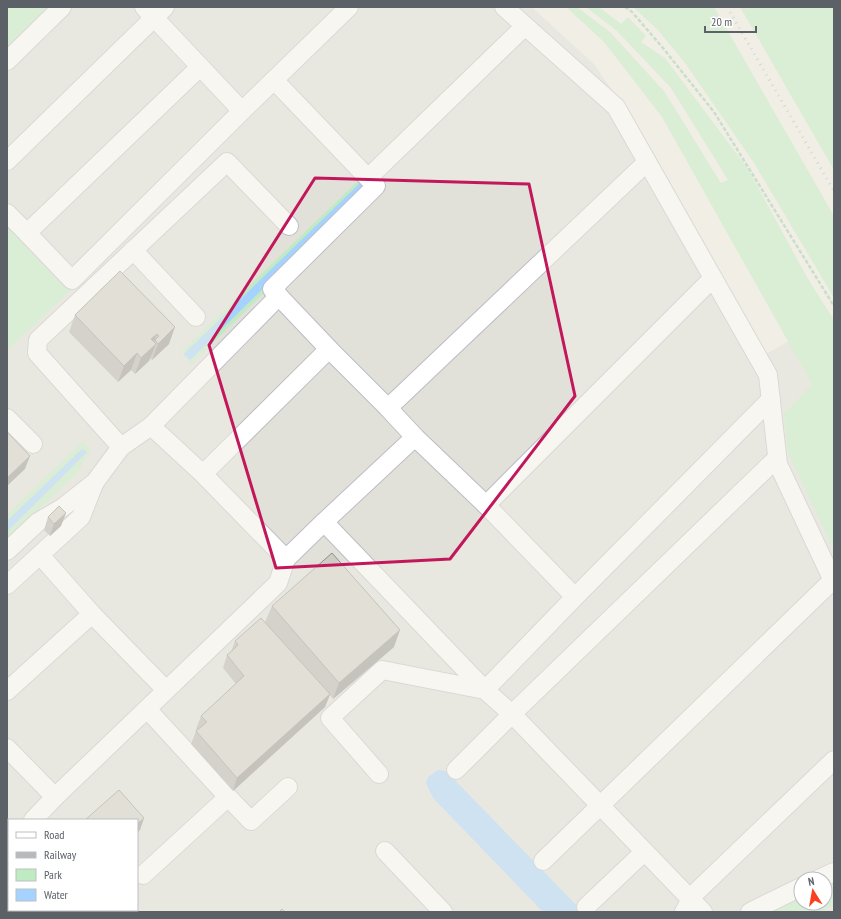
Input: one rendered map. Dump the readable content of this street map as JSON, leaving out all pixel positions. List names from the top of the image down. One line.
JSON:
{"legend":["Road","Railway","Park","Water"],"scale_bar":"20 m","north":"top"}
